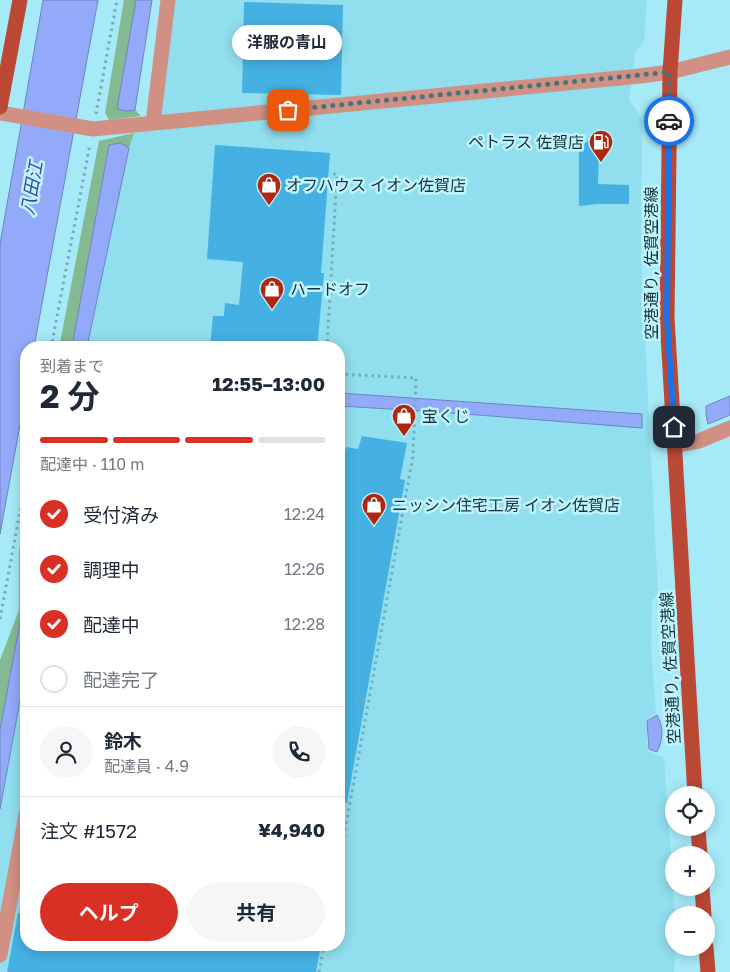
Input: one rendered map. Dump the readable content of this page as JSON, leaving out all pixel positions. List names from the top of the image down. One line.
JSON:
{"streets":{"main road":["空港通り, 佐賀空港線"]},"water":["八田江"],"places":{"other":["洋服の青山"],"fuel station":["ペトラス 佐賀店"],"shop":["オフハウス イオン佐賀店","ハードオフ","宝くじ","ニッシン住宅工房 イオン佐賀店"]},"page":{"bubble":"洋服の青山","heading":["2 分","到着まで","12:55–13:00"],"panel":["鈴木","配達員 · 4.9","注文 #1572","¥4,940"],"bar":"配達中 · 110 m","list":[["受付済み","12:24"],["調理中","12:26"],["配達中","12:28"],"配達完了"],"map_buttons":["+","−"],"buttons":["ヘルプ","共有"]}}
